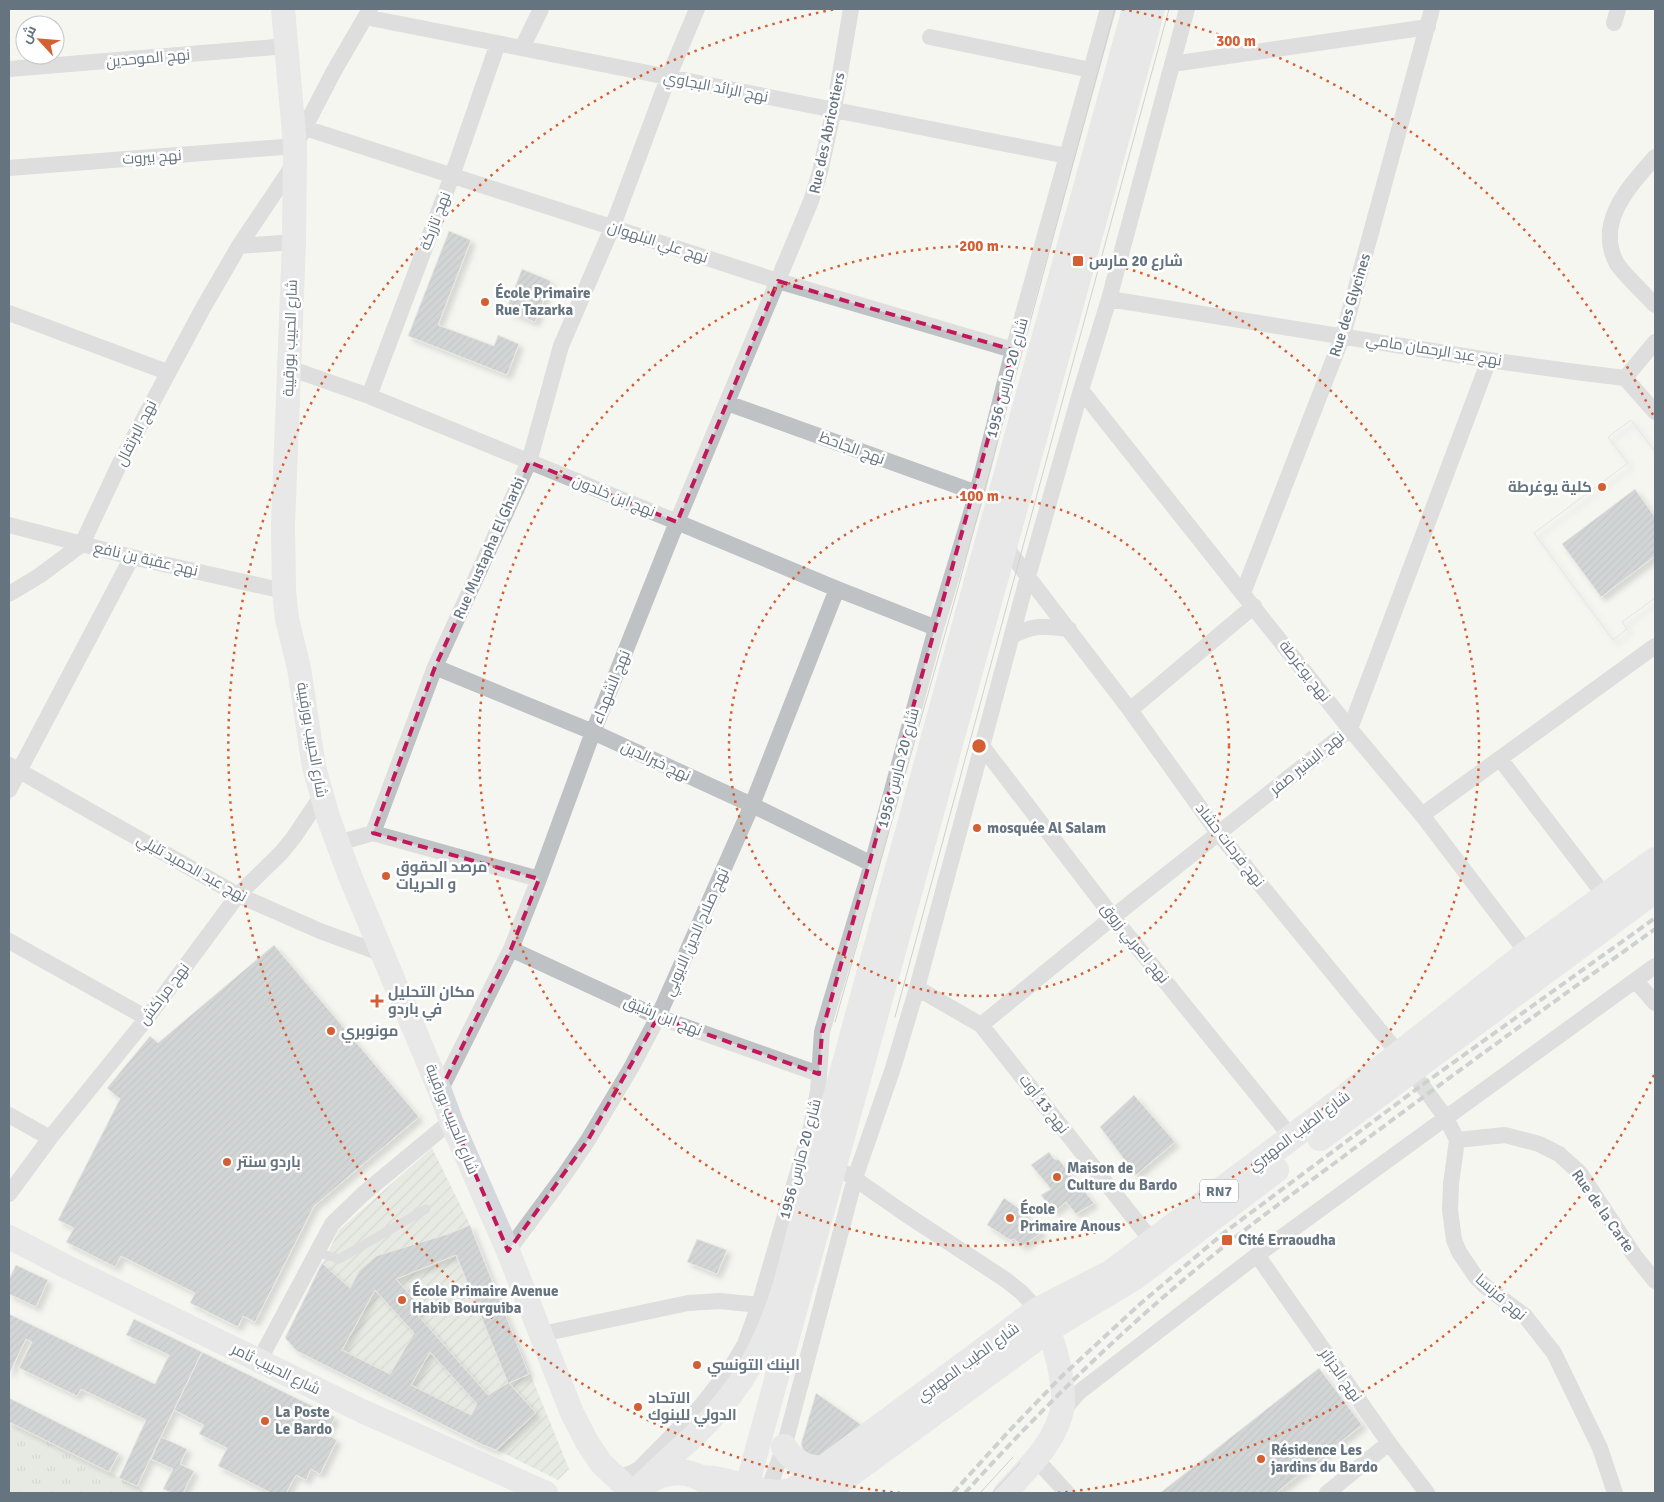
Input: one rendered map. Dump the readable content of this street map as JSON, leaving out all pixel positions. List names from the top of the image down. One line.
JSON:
{"streets":{"main road":["شارع الحبيب بورقيبة","شارع 20 مارس 1956","شارع الطيب المهيري","RN7","شارع الحبيب ثامر"],"street":["نهج الموحدين","نهج الرائد البجاوي","Rue des Abricotiers","نهج بيروت","نهج تازركة","نهج علي البلهوان","Rue des Glycines","نهج عبد الرحمان مامي","نهج البرتقال","نهج الجاحظ","نهج ابن خلدون","Rue Mustapha El Gharbi","نهج عقبة بن نافع","نهج يوغرطة","نهج الشهداء","نهج خيرالدين","نهج البشير صفر","نهج فرحات حشاد","نهج عبد الحميد تليلي","نهج صلاح الدين الايوبي","نهج العربي زروق","نهج مراكش","نهج ابن رشيق","نهج 13 أوت","Rue de la Carte","نهج فرنسا","نهج الجزائر"]},"crossings":[["نهج الموحدين","شارع الحبيب بورقيبة"],["نهج الرائد البجاوي","Rue des Abricotiers"],["نهج الرائد البجاوي","نهج تازركة"],["نهج الرائد البجاوي","شارع 20 مارس 1956"],["نهج الرائد البجاوي","نهج البرتقال"],["نهج الرائد البجاوي","Rue Mustapha El Gharbi"],["Rue des Abricotiers","نهج علي البلهوان"],["Rue des Abricotiers","نهج الشهداء"],["نهج بيروت","نهج علي البلهوان"],["نهج بيروت","شارع الحبيب بورقيبة"],["نهج بيروت","نهج البرتقال"],["نهج تازركة","نهج علي البلهوان"],["نهج تازركة","نهج ابن خلدون"],["نهج علي البلهوان","شارع الحبيب بورقيبة"],["نهج علي البلهوان","شارع 20 مارس 1956"],["نهج علي البلهوان","نهج البرتقال"],["نهج علي البلهوان","Rue Mustapha El Gharbi"],["نهج علي البلهوان","نهج الشهداء"],["Rue des Glycines","نهج عبد الرحمان مامي"],["Rue des Glycines","نهج يوغرطة"],["Rue des Glycines","نهج فرحات حشاد"],["شارع الحبيب بورقيبة","شارع 20 مارس 1956"],["شارع الحبيب بورقيبة","نهج البرتقال"],["شارع الحبيب بورقيبة","نهج ابن خلدون"],["شارع الحبيب بورقيبة","نهج عقبة بن نافع"],["شارع الحبيب بورقيبة","نهج الشهداء"],["شارع الحبيب بورقيبة","نهج عبد الحميد تليلي"],["شارع الحبيب بورقيبة","نهج صلاح الدين الايوبي"],["شارع الحبيب بورقيبة","نهج مراكش"],["شارع الحبيب بورقيبة","RN7"],["نهج عبد الرحمان مامي","نهج البشير صفر"],["شارع 20 مارس 1956","نهج الجاحظ"],["شارع 20 مارس 1956","نهج ابن خلدون"],["شارع 20 مارس 1956","نهج خيرالدين"],["شارع 20 مارس 1956","نهج فرحات حشاد"],["شارع 20 مارس 1956","نهج ابن رشيق"],["شارع 20 مارس 1956","شارع الطيب المهيري"],["شارع 20 مارس 1956","RN7"],["نهج البرتقال","نهج عقبة بن نافع"],["نهج الجاحظ","نهج الشهداء"],["نهج ابن خلدون","Rue Mustapha El Gharbi"],["نهج ابن خلدون","نهج الشهداء"],["نهج ابن خلدون","نهج صلاح الدين الايوبي"],["Rue Mustapha El Gharbi","نهج خيرالدين"],["نهج يوغرطة","نهج البشير صفر"],["نهج يوغرطة","شارع الطيب المهيري"],["نهج الشهداء","نهج خيرالدين"],["نهج الشهداء","نهج ابن رشيق"],["نهج خيرالدين","نهج صلاح الدين الايوبي"],["نهج البشير صفر","نهج فرحات حشاد"],["نهج البشير صفر","نهج العربي زروق"],["نهج البشير صفر","نهج 13 أوت"],["نهج فرحات حشاد","شارع الطيب المهيري"],["نهج عبد الحميد تليلي","نهج مراكش"],["نهج صلاح الدين الايوبي","نهج ابن رشيق"],["نهج العربي زروق","شارع الطيب المهيري"],["نهج 13 أوت","شارع الطيب المهيري"],["شارع الطيب المهيري","RN7"],["Rue de la Carte","نهج فرنسا"]],"places":{"transit":["شارع 20 مارس","Cité Erraoudha"],"other":["École Primaire Rue Tazarka","كلية يوغرطة","mosquée Al Salam","مرصد الحقوق و الحريات","مونوبري","باردو سنتر","Maison de Culture du Bardo","École Primaire Anous","École Primaire Avenue Habib Bourguiba","البنك التونسي","الاتحاد الدولي للبنوك","La Poste Le Bardo","Résidence Les jardins du Bardo"],"health":["مكان التحليل في باردو"]},"north":"top left","rings":["300 m","200 m","100 m"]}
